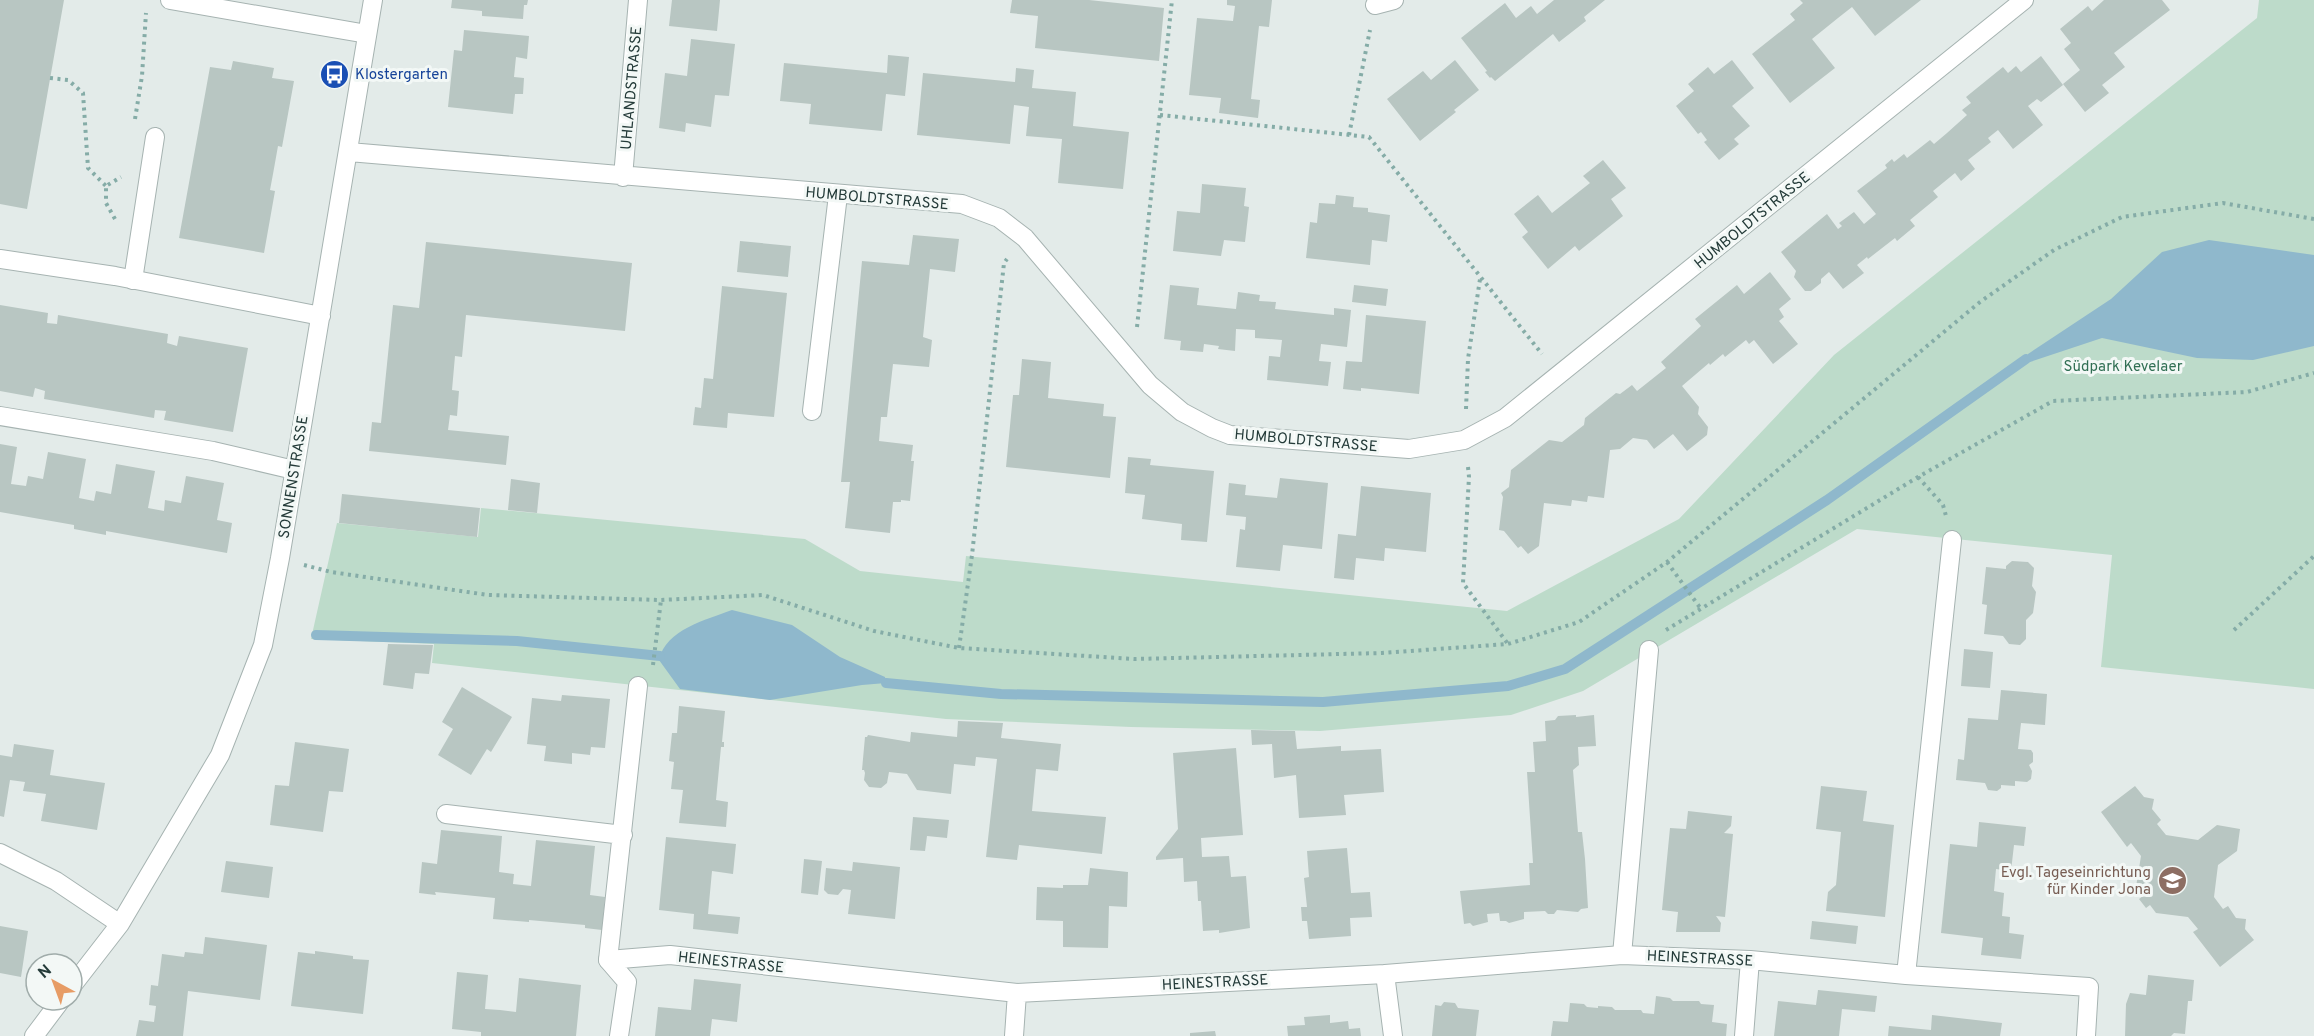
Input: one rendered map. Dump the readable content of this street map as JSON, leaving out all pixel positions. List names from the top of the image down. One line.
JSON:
{"streets":{"street":["UHLANDSTRASSE","HUMBOLDTSTRASSE","SONNENSTRASSE","HEINESTRASSE"]},"crossings":[["UHLANDSTRASSE","HUMBOLDTSTRASSE"],["HUMBOLDTSTRASSE","SONNENSTRASSE"]],"parks":["Südpark Kevelaer"],"places":{"bus stop":["Klostergarten"],"school or university":["Evgl. Tageseinrichtung für Kinder Jona"]},"north":"top left"}
